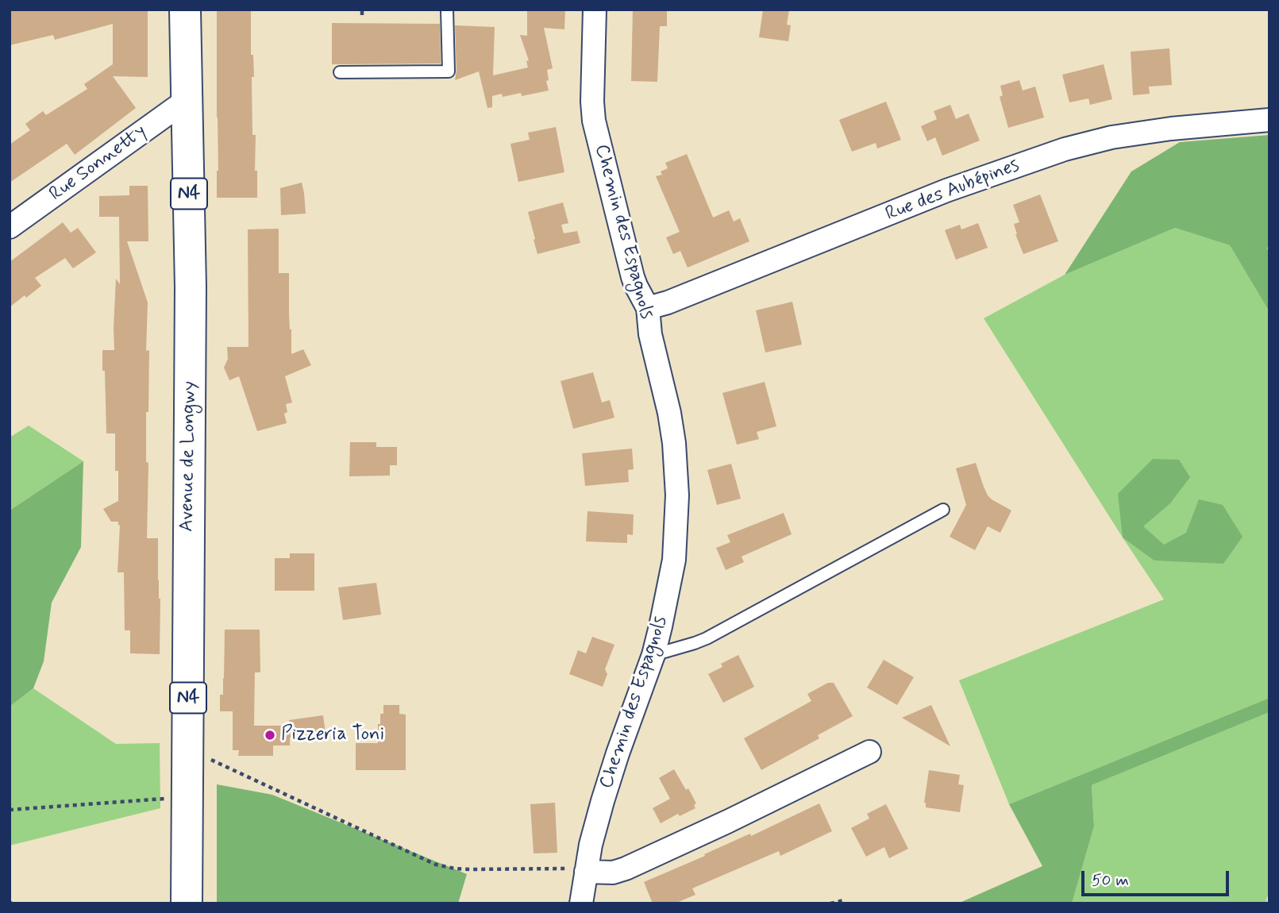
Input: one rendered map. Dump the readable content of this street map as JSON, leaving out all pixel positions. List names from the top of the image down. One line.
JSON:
{"streets":{"main road":["N4","Avenue de Longwy"],"street":["Rue Sonnetty","Rue des Aubépines","Chemin des Espagnols"]},"crossings":[["Rue Sonnetty","Avenue de Longwy"],["Rue des Aubépines","Chemin des Espagnols"]],"places":["Pizzeria Toni"],"scale_bar":"50 m"}
